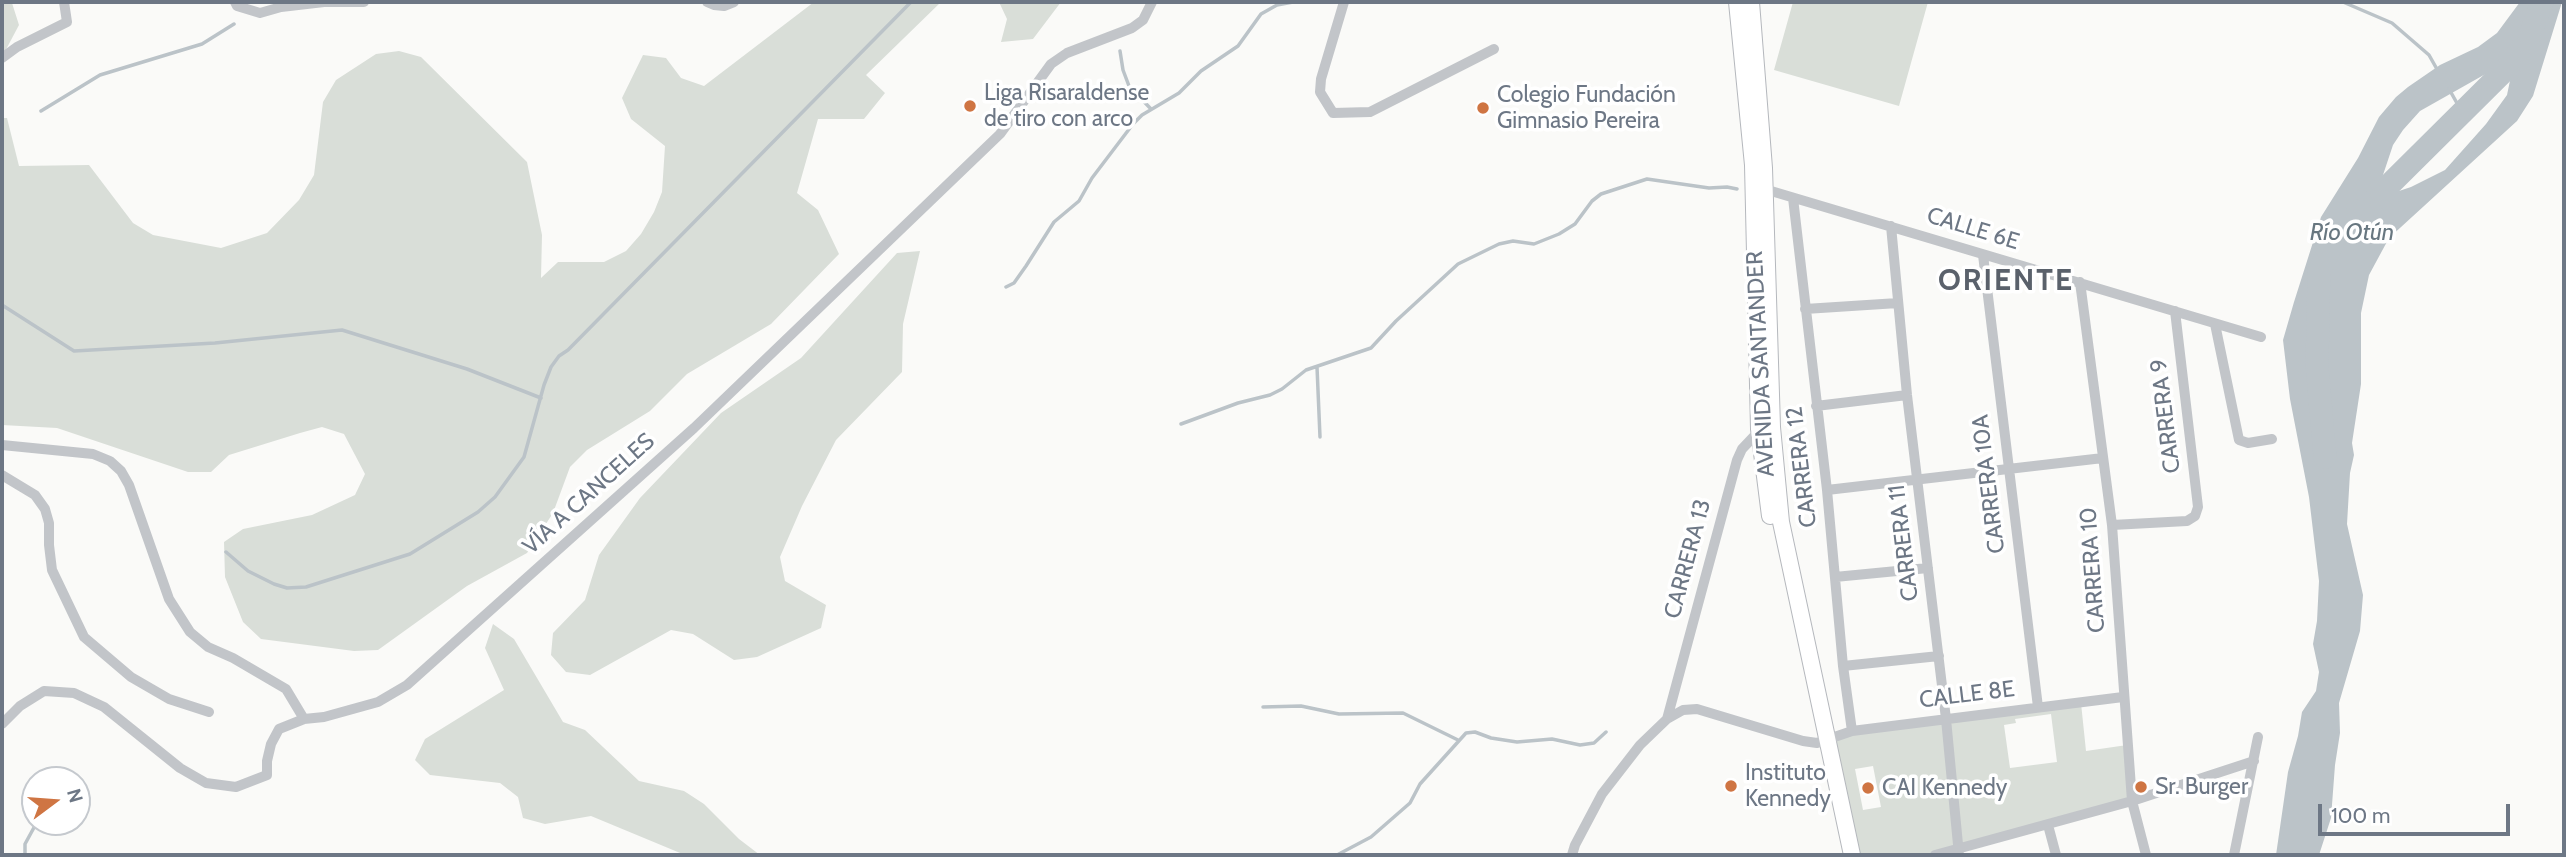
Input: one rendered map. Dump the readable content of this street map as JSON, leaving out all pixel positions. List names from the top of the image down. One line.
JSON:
{"streets":{"street":["CALLE 6E","AVENIDA SANTANDER","CARRERA 9","CARRERA 12","CARRERA 10A","VÍA A CANCELES","CARRERA 11","CARRERA 13","CARRERA 10","CALLE 8E"]},"crossings":[["CALLE 6E","AVENIDA SANTANDER"],["CALLE 6E","CARRERA 9"],["CALLE 6E","CARRERA 12"],["CALLE 6E","CARRERA 10A"],["CALLE 6E","CARRERA 11"],["CALLE 6E","CARRERA 10"],["AVENIDA SANTANDER","CARRERA 13"],["AVENIDA SANTANDER","CALLE 8E"],["CARRERA 9","CARRERA 10"],["CARRERA 12","CALLE 8E"],["CARRERA 10A","CALLE 8E"],["CARRERA 11","CALLE 8E"],["CARRERA 10","CALLE 8E"]],"districts":["ORIENTE"],"water":["Río Otún"],"places":["Liga Risaraldense de tiro con arco","Colegio Fundación Gimnasio Pereira","Instituto Kennedy","Sr. Burger","CAI Kennedy"],"scale_bar":"100 m","north":"right"}
